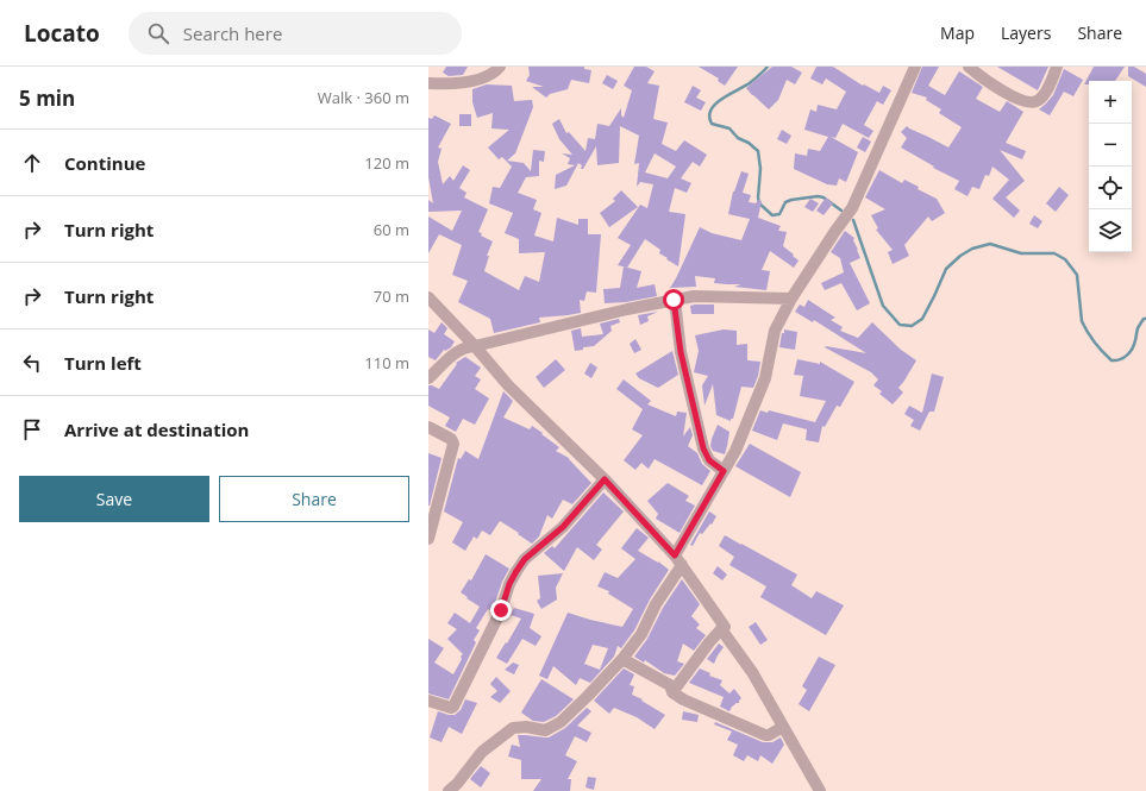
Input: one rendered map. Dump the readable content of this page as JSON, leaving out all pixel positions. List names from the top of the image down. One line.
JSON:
{"page":{"header":"Locato","search":"Search here","nav":["Map","Layers","Share"],"heading":["5 min","Walk · 360 m"],"map_buttons":["+","−"],"list":[["Continue","120 m"],["Turn right","60 m"],["Turn right","70 m"],["Turn left","110 m"],"Arrive at destination"],"buttons":["Save","Share"]}}
